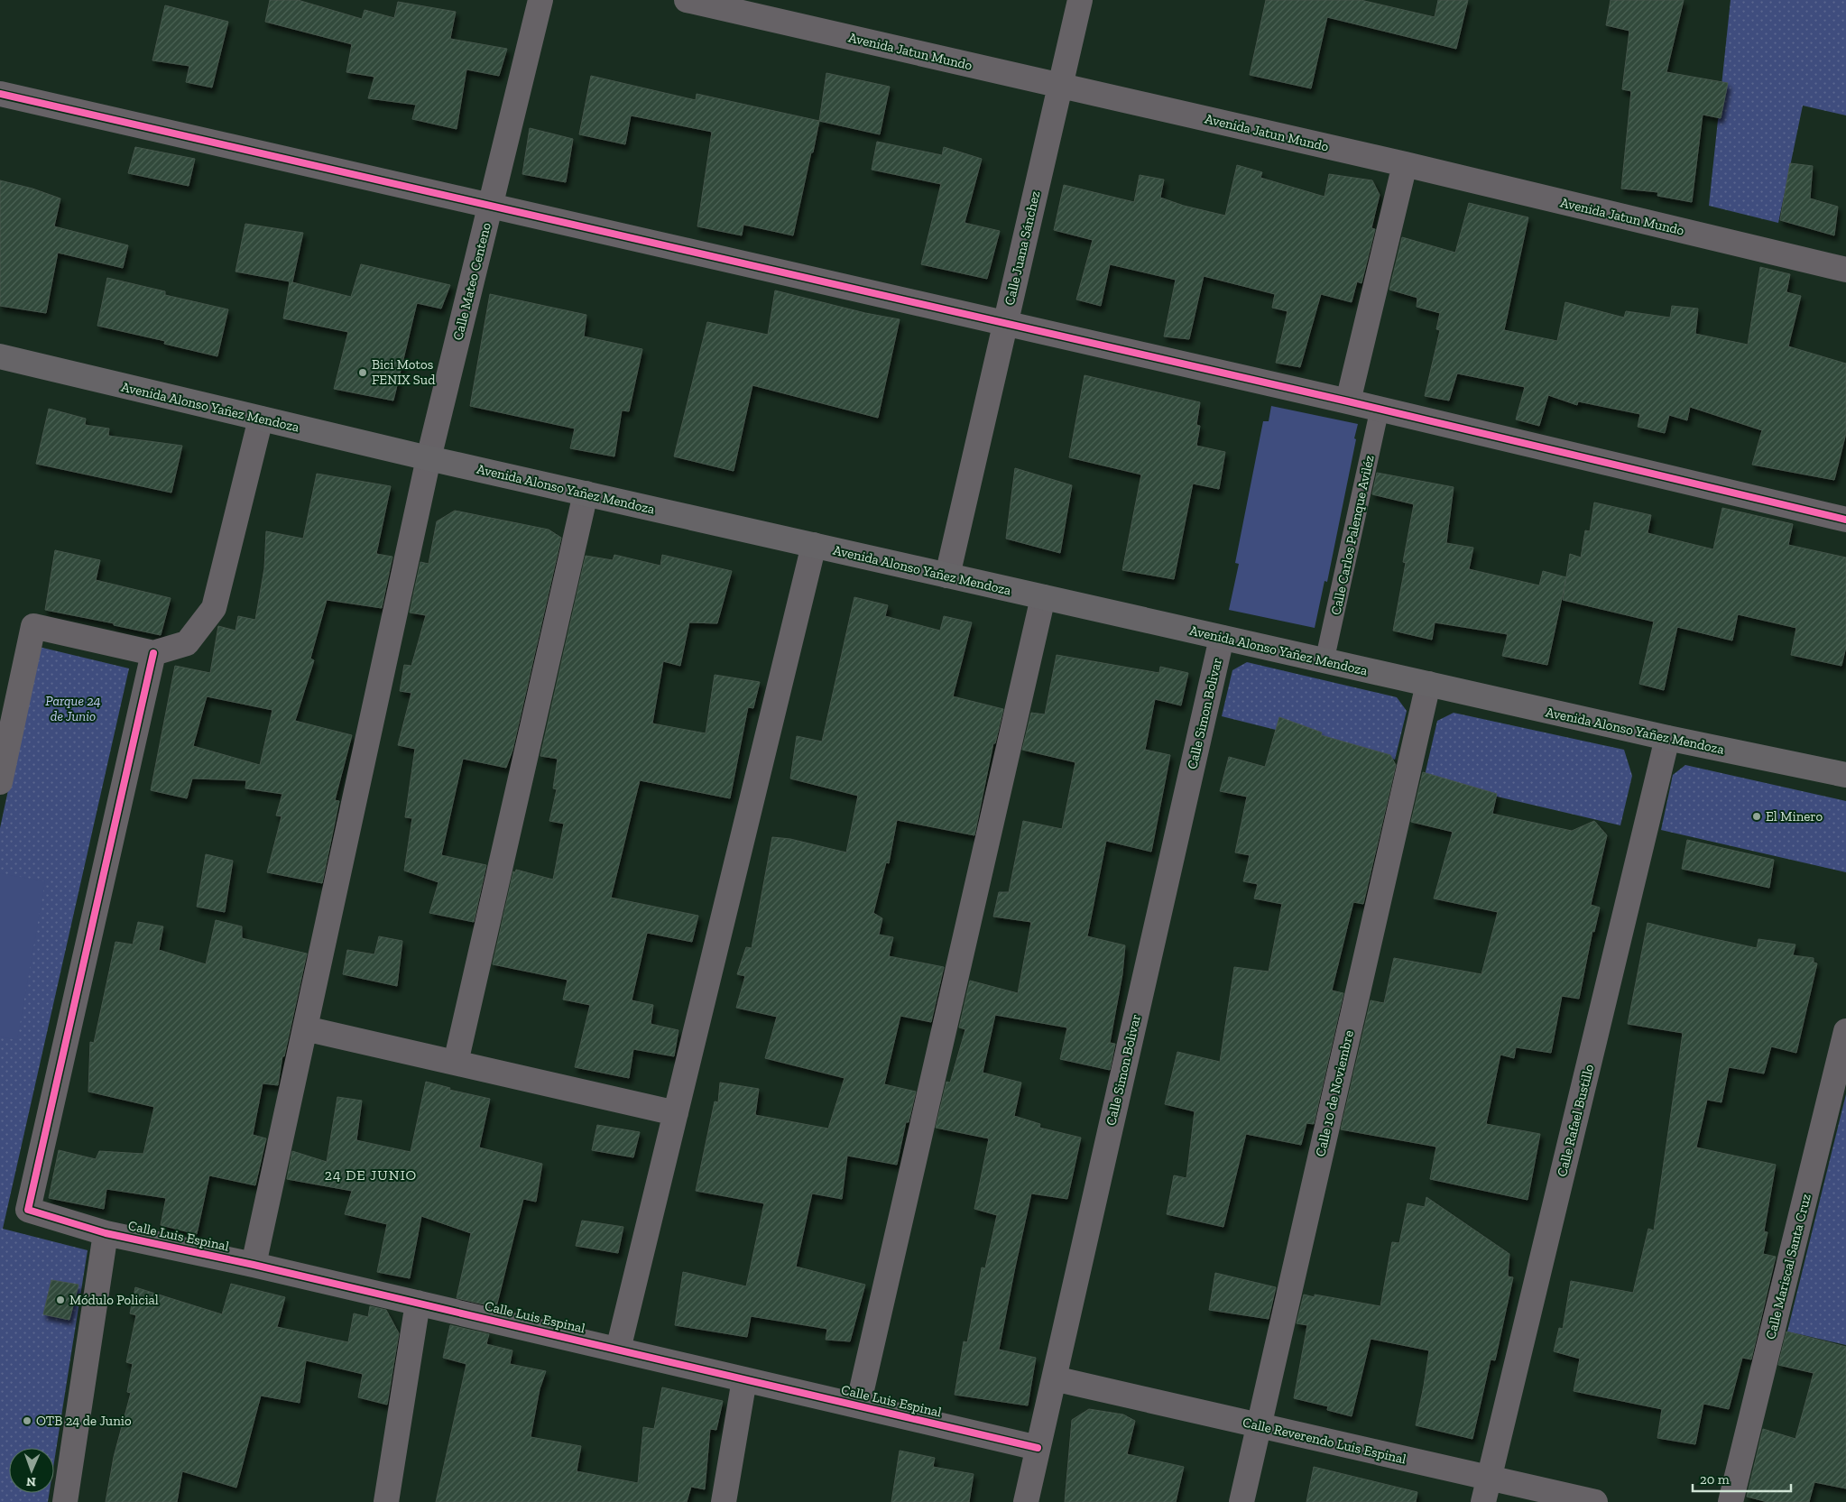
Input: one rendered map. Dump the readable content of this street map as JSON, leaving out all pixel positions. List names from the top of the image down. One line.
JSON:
{"streets":{"main road":["Avenida Alonso Yañez Mendoza"],"street":["Avenida Jatun Mundo","Calle Juana Sánchez","Calle Mateo Centeno","Calle Simon Bolivar","Calle 10 de Noviembre","Calle Rafael Bustillo","Calle Luis Espinal","Calle Mariscal Santa Cruz","Calle Reverendo Luis Espinal"],"lane":["Calle Carlos Palenque Aviléz"]},"crossings":[["Avenida Jatun Mundo","Calle Juana Sánchez"],["Calle Juana Sánchez","Avenida Alonso Yañez Mendoza"],["Calle Mateo Centeno","Avenida Alonso Yañez Mendoza"],["Calle Mateo Centeno","Calle Luis Espinal"],["Avenida Alonso Yañez Mendoza","Calle Carlos Palenque Aviléz"],["Avenida Alonso Yañez Mendoza","Calle Simon Bolivar"],["Avenida Alonso Yañez Mendoza","Calle 10 de Noviembre"],["Avenida Alonso Yañez Mendoza","Calle Rafael Bustillo"],["Calle Simon Bolivar","Calle Luis Espinal"],["Calle Simon Bolivar","Calle Reverendo Luis Espinal"],["Calle 10 de Noviembre","Calle Reverendo Luis Espinal"],["Calle Rafael Bustillo","Calle Reverendo Luis Espinal"]],"districts":["24 DE JUNIO"],"parks":["Parque 24 de Junio"],"places":["Bici Motos FENIX Sud","El Minero","Módulo Policial","OTB 24 de Junio"],"scale_bar":"20 m","north":"bottom"}
